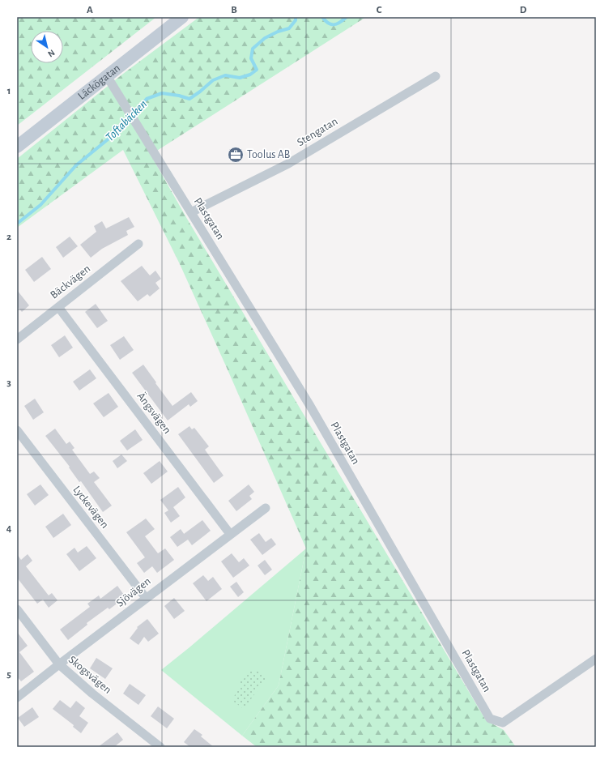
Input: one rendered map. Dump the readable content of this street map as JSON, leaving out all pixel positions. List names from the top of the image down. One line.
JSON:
{"streets":{"main road":["Läckögatan"],"street":["Stengatan","Plastgatan","Bäckvägen","Ängsvägen","Lyckevägen","Sjövägen","Skogsvägen"]},"crossings":[["Läckögatan","Plastgatan"],["Stengatan","Plastgatan"],["Bäckvägen","Ängsvägen"],["Ängsvägen","Sjövägen"],["Lyckevägen","Sjövägen"],["Sjövägen","Skogsvägen"]],"water":["Toftabäcken"],"places":{"office":["Toolus AB"]},"north":"bottom right","grid":{"columns":["A","B","C","D"],"rows":["1","2","3","4","5"]}}
